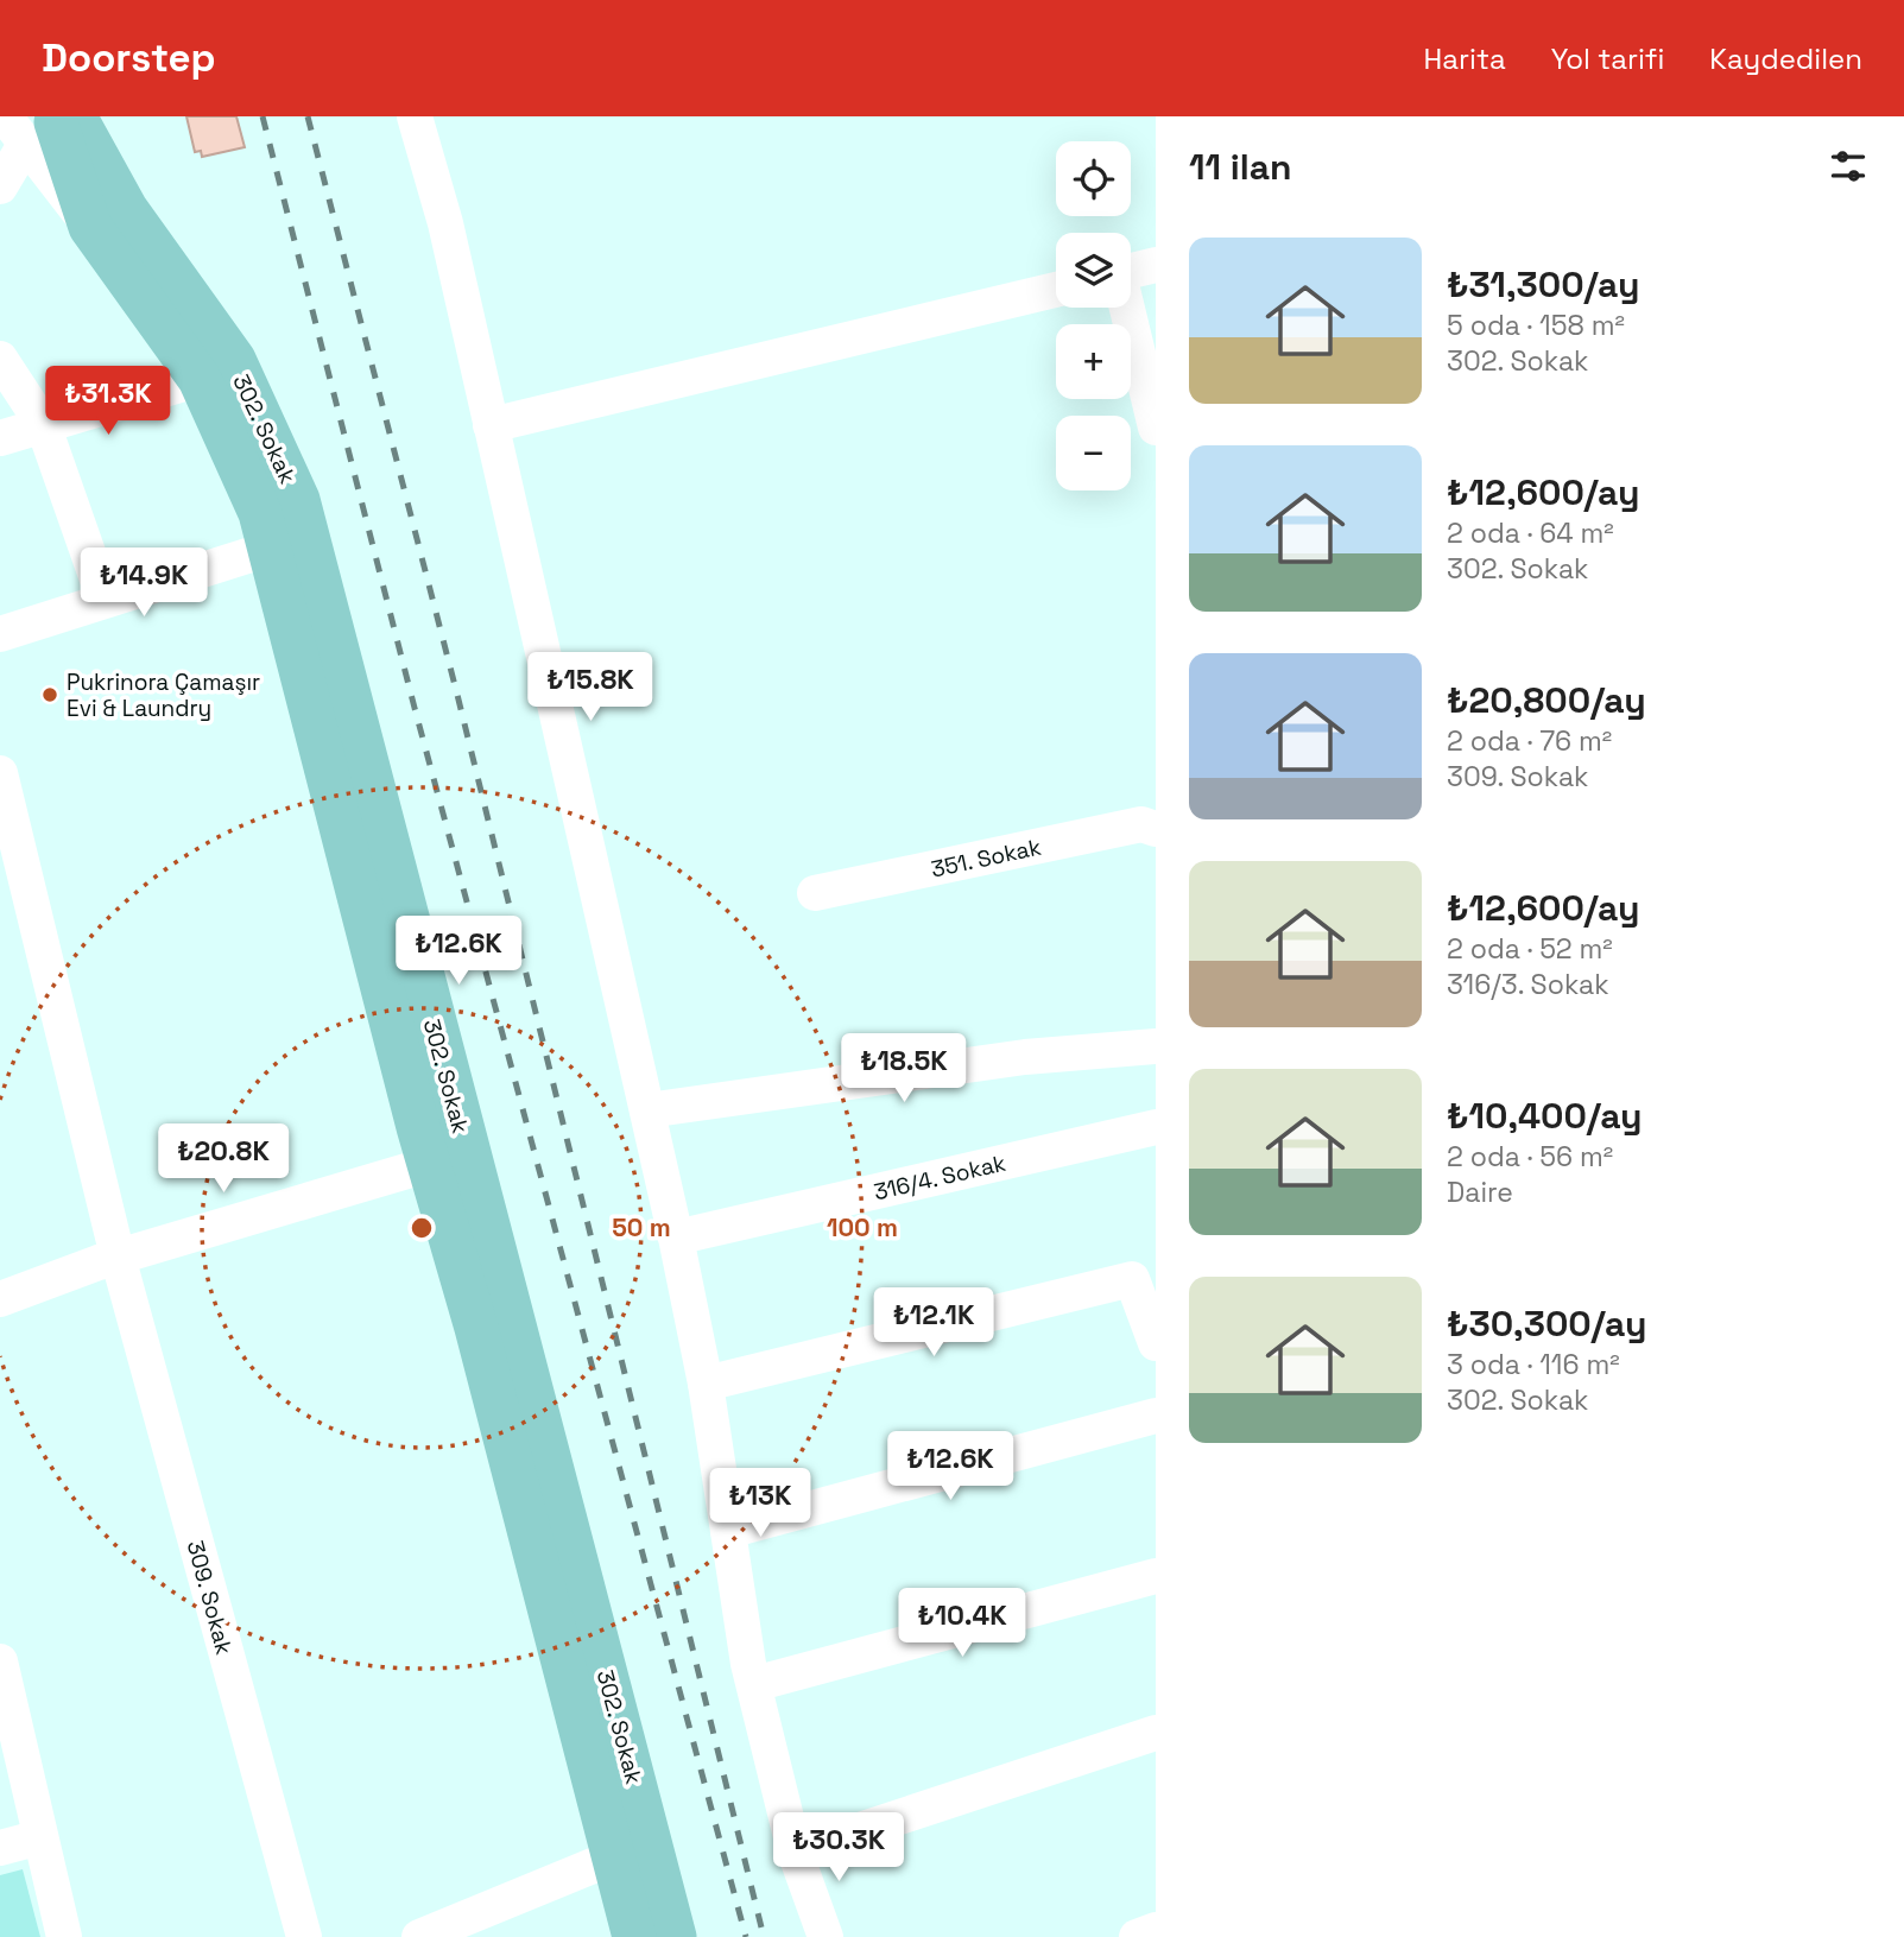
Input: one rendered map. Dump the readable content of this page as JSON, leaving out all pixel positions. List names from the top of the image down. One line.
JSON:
{"streets":{"main road":["302. Sokak"],"street":["351. Sokak","316/4. Sokak","309. Sokak"]},"places":["Pukrinora Çamaşır Evi & Laundry"],"page":{"header":"Doorstep","nav":["Harita","Yol tarifi","Kaydedilen"],"heading":"11 ilan","map_buttons":["+","−"],"list":[{"name":"₺31,300/ay","note":"5 oda · 158 m² · 302. Sokak"},{"name":"₺12,600/ay","note":"2 oda · 64 m² · 302. Sokak"},{"name":"₺20,800/ay","note":"2 oda · 76 m² · 309. Sokak"},{"name":"₺12,600/ay","note":"2 oda · 52 m² · 316/3. Sokak"},{"name":"₺10,400/ay","note":"2 oda · 56 m² · Daire"},{"name":"₺30,300/ay","note":"3 oda · 116 m² · 302. Sokak"}],"price":["₺31.3K","₺14.9K","₺15.8K","₺12.6K","₺18.5K","₺20.8K","₺12.1K","₺12.6K","₺13K","₺10.4K","₺30.3K"]},"rings":["50 m","100 m"]}
